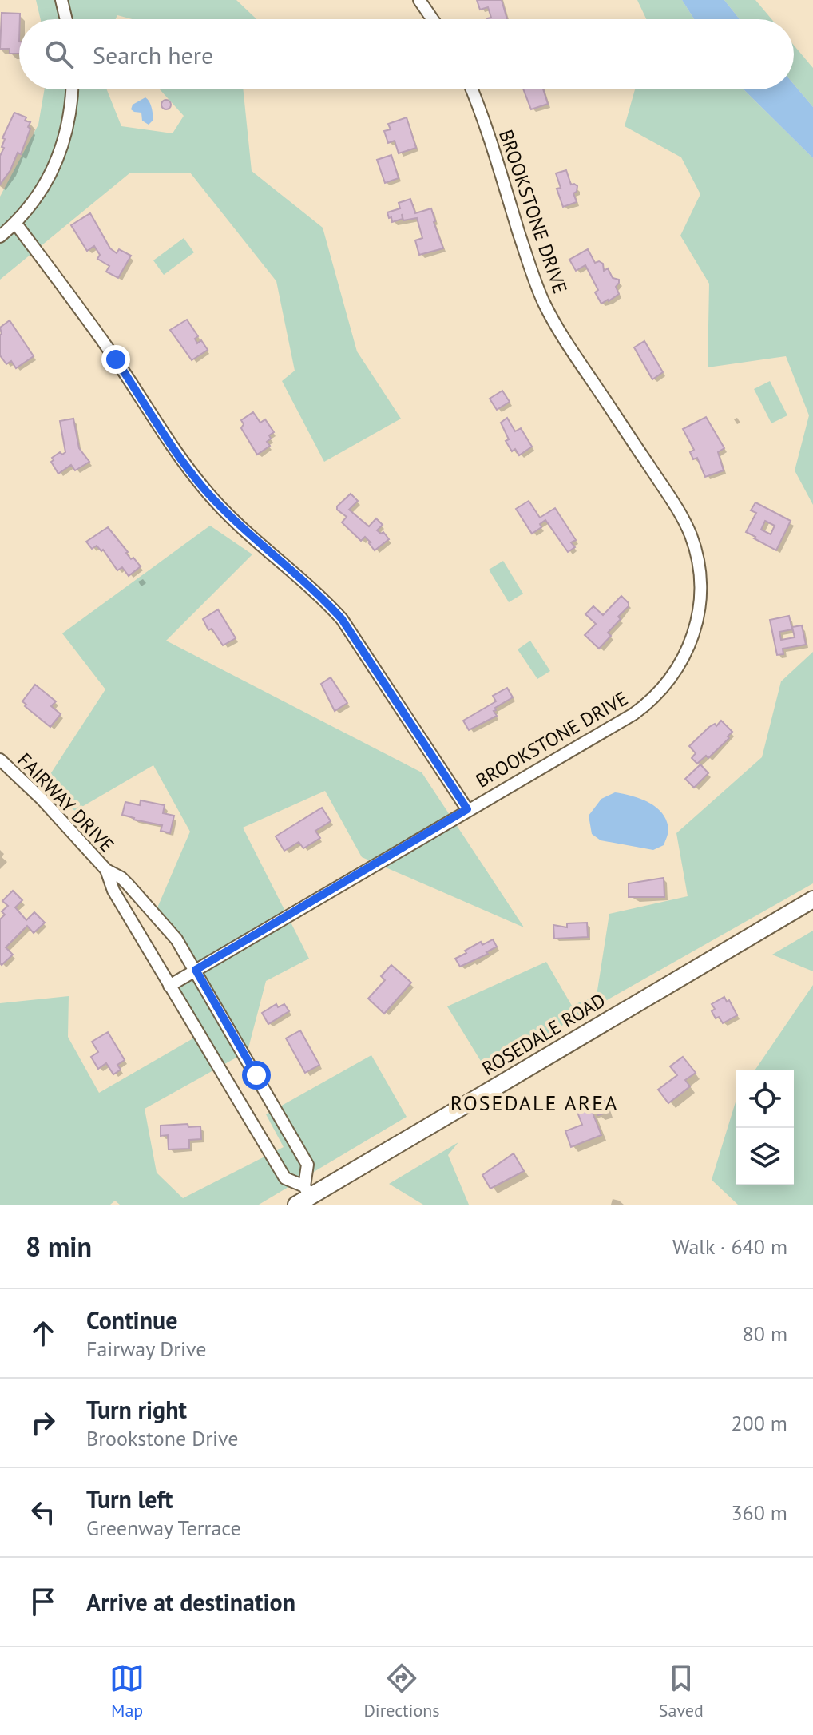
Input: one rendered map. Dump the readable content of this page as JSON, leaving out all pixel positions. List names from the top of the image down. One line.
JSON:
{"streets":{"street":["BROOKSTONE DRIVE","FAIRWAY DRIVE","ROSEDALE ROAD"]},"crossings":[["BROOKSTONE DRIVE","FAIRWAY DRIVE"],["FAIRWAY DRIVE","ROSEDALE ROAD"]],"districts":["ROSEDALE AREA"],"page":{"search":"Search here","heading":["8 min","Walk · 640 m"],"list":[["Continue","Fairway Drive","80 m"],["Turn right","Brookstone Drive","200 m"],["Turn left","Greenway Terrace","360 m"],"Arrive at destination"],"nav":["Map","Directions","Saved"]}}
